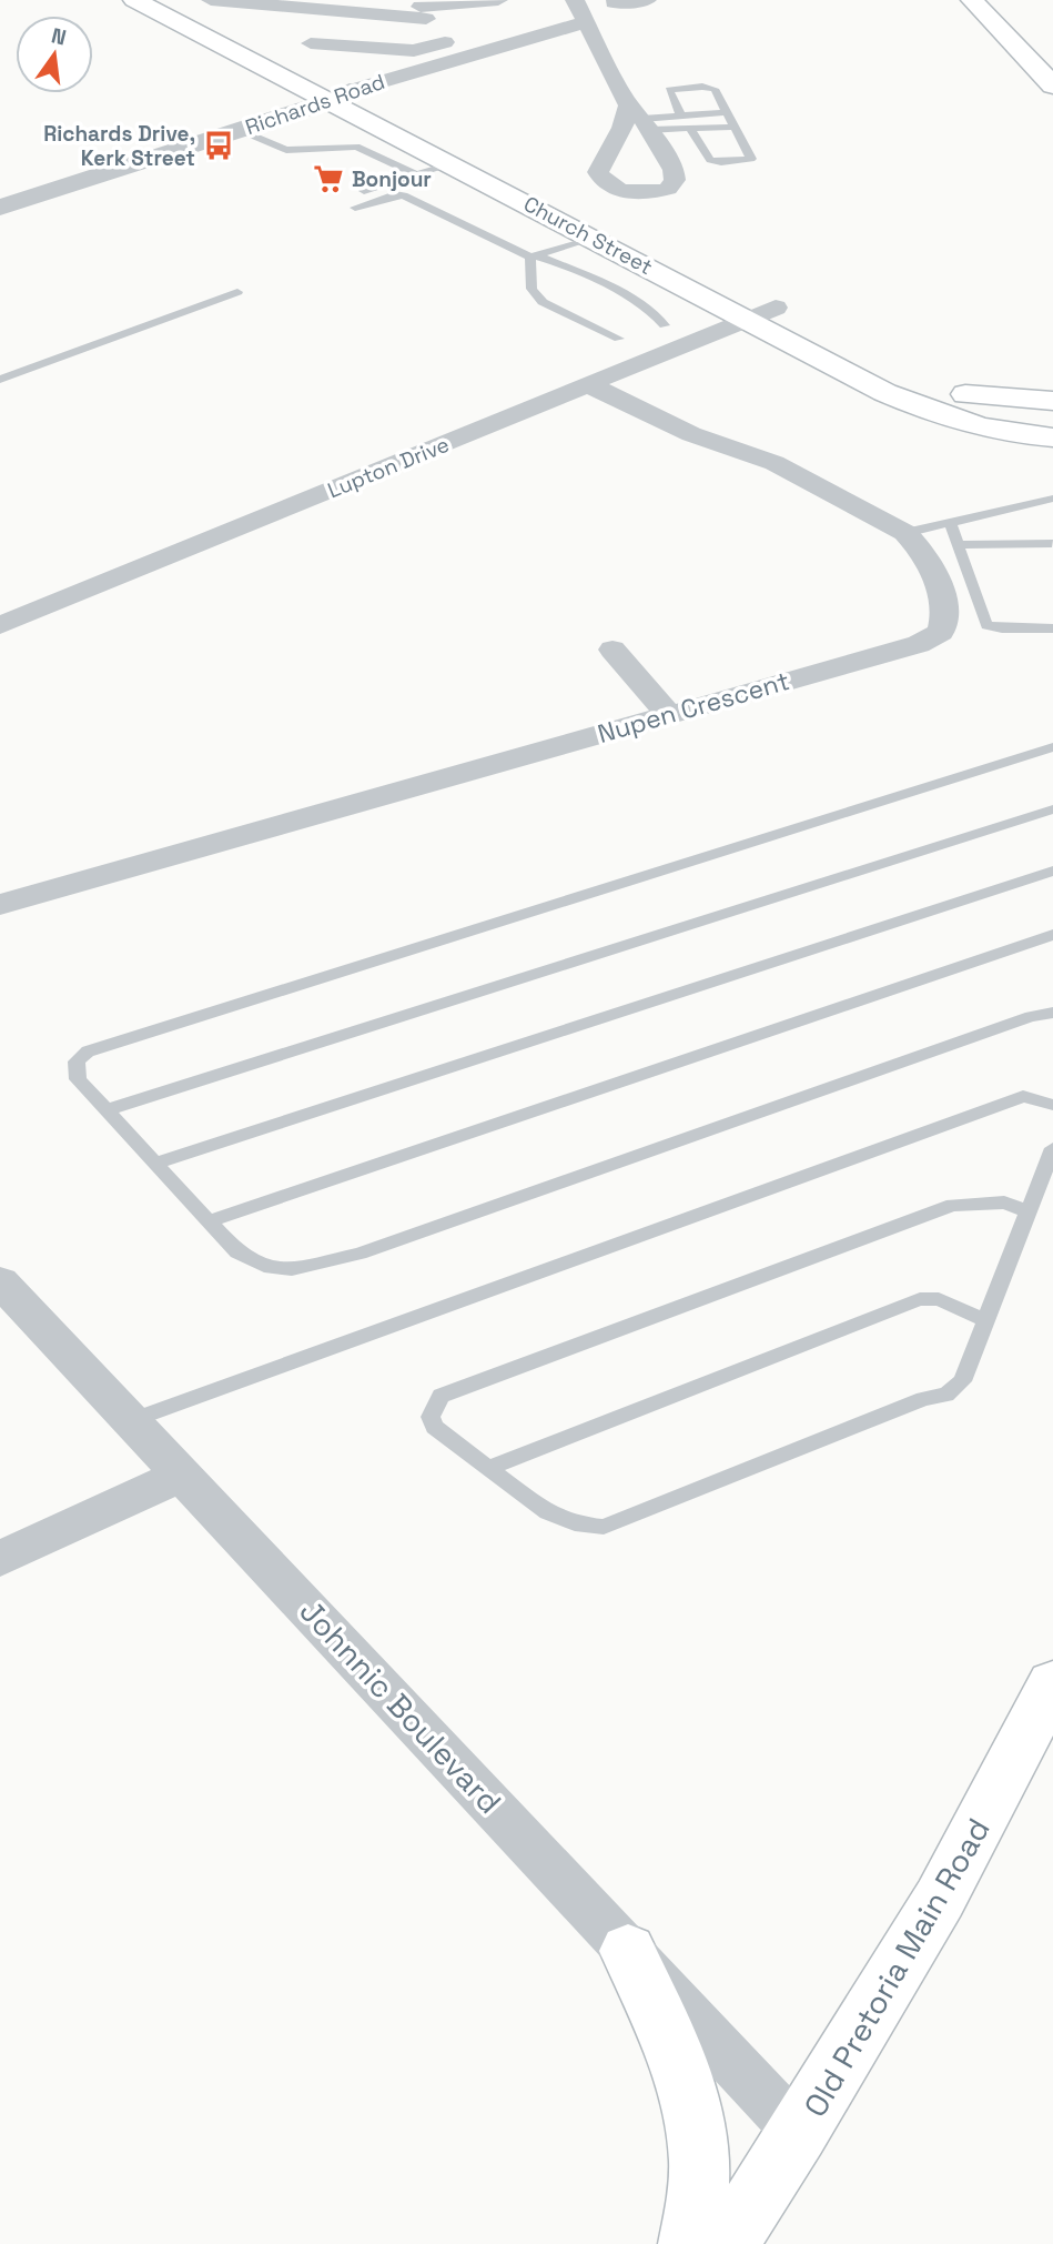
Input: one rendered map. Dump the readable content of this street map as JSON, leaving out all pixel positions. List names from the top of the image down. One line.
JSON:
{"streets":{"main road":["Church Street","Old Pretoria Main Road"],"street":["Richards Road","Lupton Drive","Nupen Crescent","Johnnic Boulevard"]},"crossings":[["Richards Road","Church Street"],["Church Street","Lupton Drive"],["Lupton Drive","Nupen Crescent"],["Johnnic Boulevard","Old Pretoria Main Road"]],"places":{"bus stop":["Richards Drive, Kerk Street"],"supermarket":["Bonjour"]},"north":"top"}
